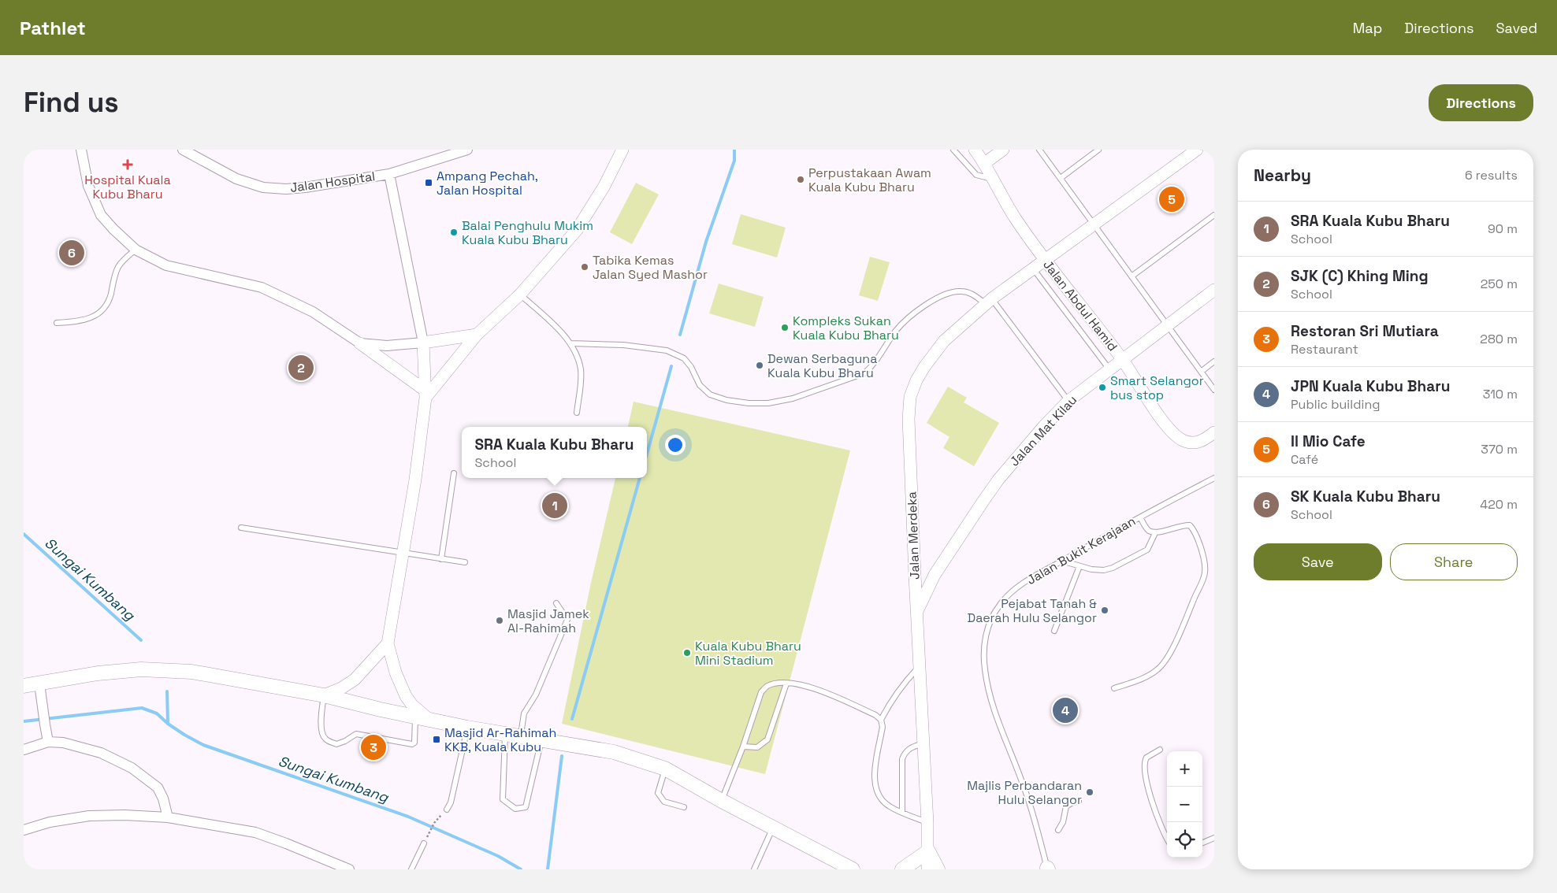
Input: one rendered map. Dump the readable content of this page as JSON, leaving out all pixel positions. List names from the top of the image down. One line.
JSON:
{"streets":{"street":["Jalan Hospital","Jalan Abdul Hamid","Jalan Mat Kilau","Jalan Merdeka"],"lane":["Jalan Bukit Kerajaan"]},"crossings":[["Jalan Abdul Hamid","Jalan Mat Kilau"],["Jalan Abdul Hamid","Jalan Merdeka"],["Jalan Mat Kilau","Jalan Merdeka"]],"water":["Sungai Kumbang"],"places":{"health":["Hospital Kuala Kubu Bharu"],"other":["Perpustakaan Awam Kuala Kubu Bharu","Balai Penghulu Mukim Kuala Kubu Bharu","Tabika Kemas Jalan Syed Mashor","Kompleks Sukan Kuala Kubu Bharu","Dewan Serbaguna Kuala Kubu Bharu","Smart Selangor bus stop","Pejabat Tanah & Daerah Hulu Selangor","Masjid Jamek Al-Rahimah","Kuala Kubu Bharu Mini Stadium","Majlis Perbandaran Hulu Selangor"],"transit":["Ampang Pechah, Jalan Hospital","Masjid Ar-Rahimah KKB, Kuala Kubu"]},"page":{"header":"Pathlet","nav":["Map","Directions","Saved"],"buttons":["Directions",["Save","Share"]],"title":"Find us","heading":["Nearby","6 results"],"pins":["5","6","2","1","4","3"],"list":[{"mark":"1","name":"SRA Kuala Kubu Bharu","note":"School","value":"90 m"},{"mark":"2","name":"SJK (C) Khing Ming","note":"School","value":"250 m"},{"mark":"3","name":"Restoran Sri Mutiara","note":"Restaurant","value":"280 m"},{"mark":"4","name":"JPN Kuala Kubu Bharu","note":"Public building","value":"310 m"},{"mark":"5","name":"Il Mio Cafe","note":"Café","value":"370 m"},{"mark":"6","name":"SK Kuala Kubu Bharu","note":"School","value":"420 m"}],"popup":["SRA Kuala Kubu Bharu","School"],"map_buttons":["+","−"]}}
